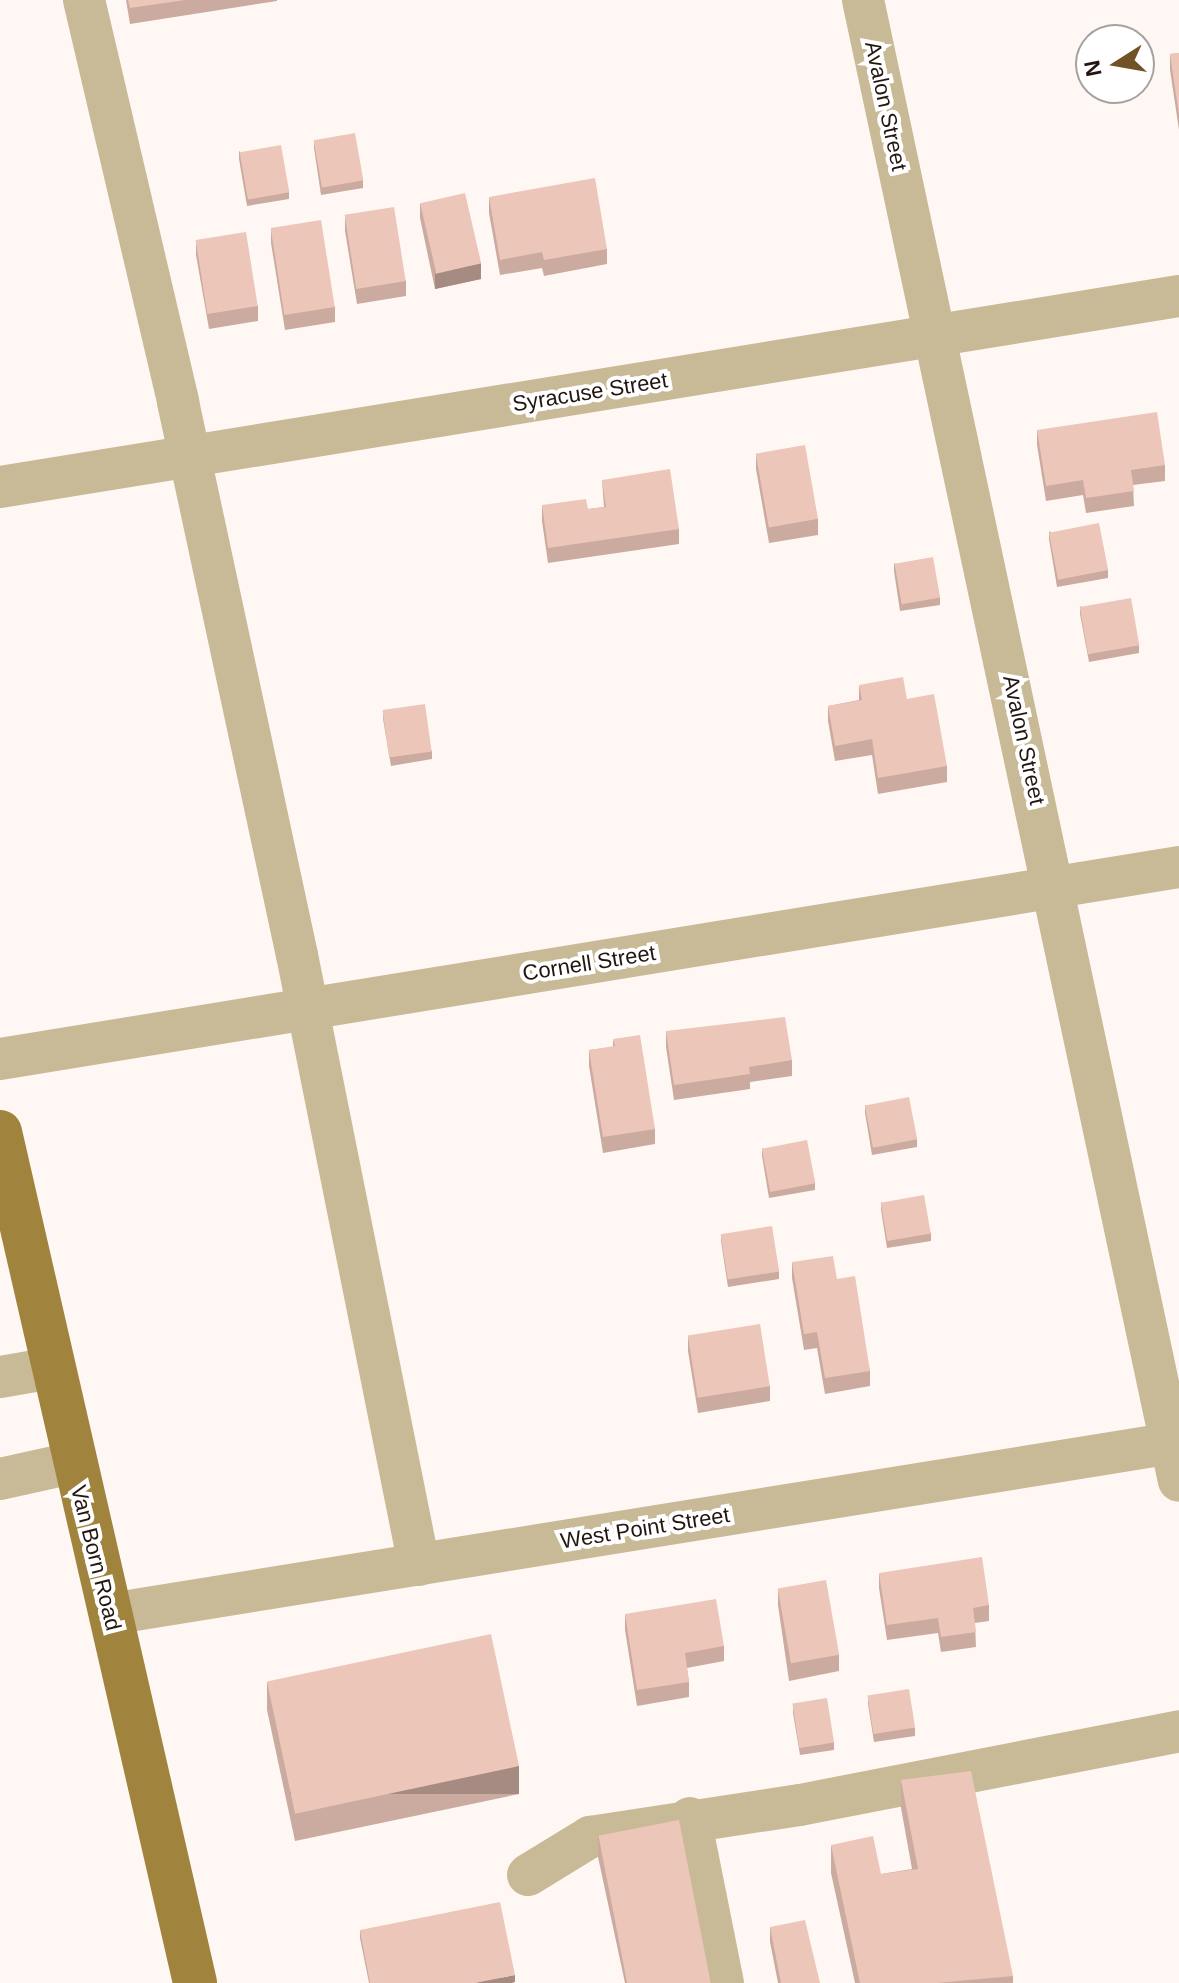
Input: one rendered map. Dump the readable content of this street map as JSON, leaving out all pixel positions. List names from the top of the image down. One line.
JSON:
{"streets":{"main road":["Van Born Road"],"street":["Avalon Street","Syracuse Street","Cornell Street","West Point Street"]},"crossings":[["Avalon Street","Syracuse Street"],["Avalon Street","Cornell Street"],["Avalon Street","West Point Street"],["West Point Street","Van Born Road"]],"north":"left"}
